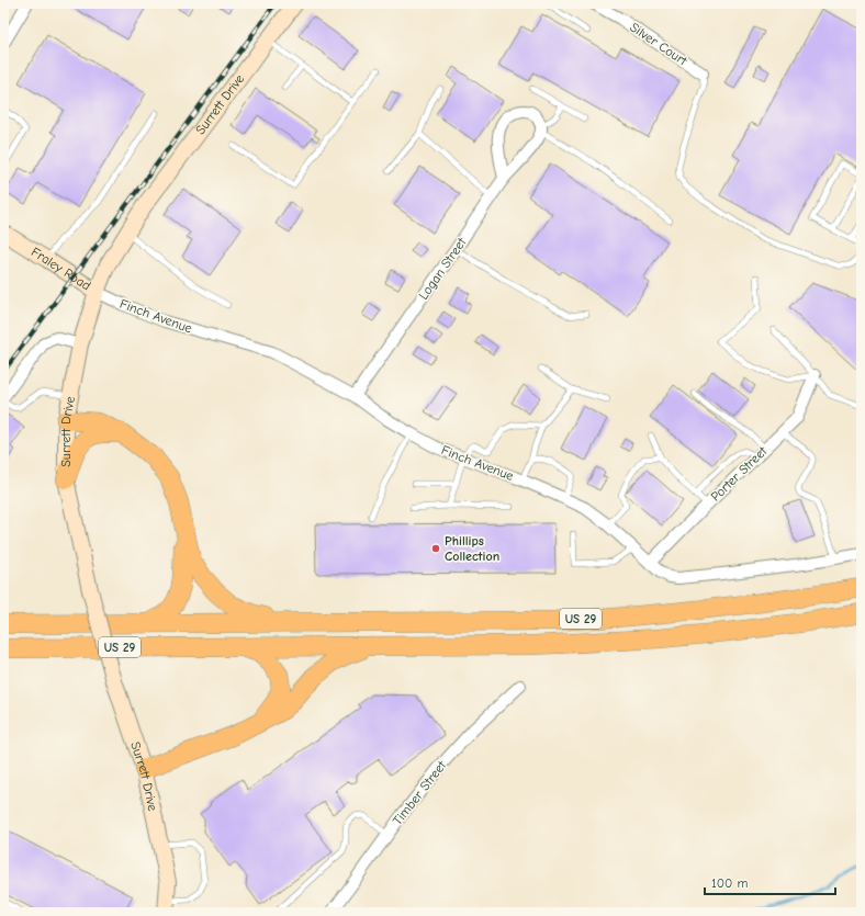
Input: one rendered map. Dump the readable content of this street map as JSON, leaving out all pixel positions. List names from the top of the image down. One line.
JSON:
{"streets":{"highway":["US 29"],"street":["Silver Court","Surrett Drive","Fraley Road","Logan Street","Finch Avenue","Porter Street","Timber Street"]},"crossings":[["Surrett Drive","Fraley Road"],["Surrett Drive","Finch Avenue"],["Fraley Road","Finch Avenue"],["Logan Street","Finch Avenue"],["Finch Avenue","Porter Street"]],"places":["Phillips Collection"],"scale_bar":"100 m"}
